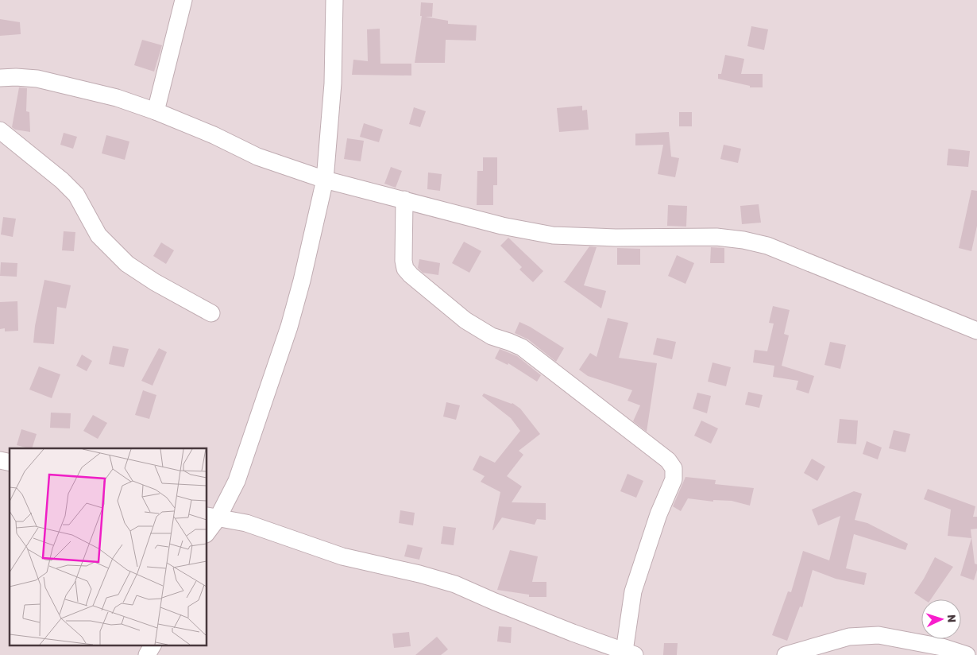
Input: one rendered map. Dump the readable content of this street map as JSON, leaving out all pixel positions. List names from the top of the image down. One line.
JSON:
{"north":"right"}
